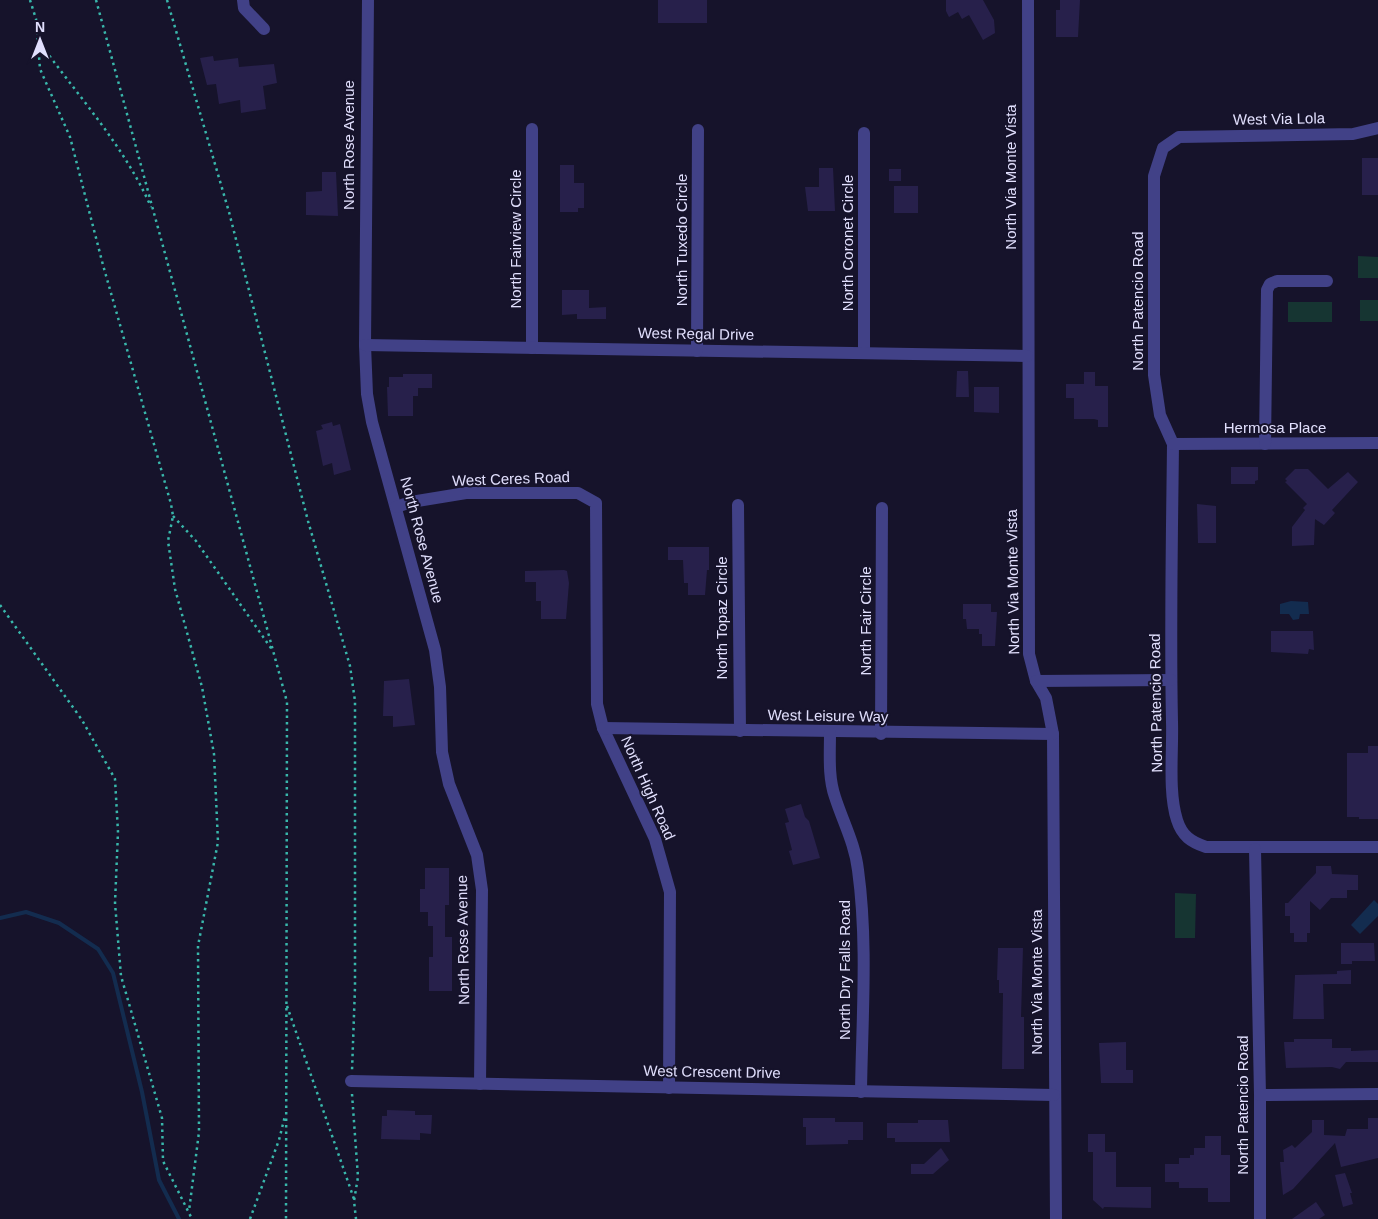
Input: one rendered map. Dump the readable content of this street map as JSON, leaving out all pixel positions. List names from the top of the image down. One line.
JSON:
{"streets":{"street":["West Via Lola","North Rose Avenue","North Via Monte Vista","North Fairview Circle","North Tuxedo Circle","North Coronet Circle","North Patencio Road","West Regal Drive","Hermosa Place","West Ceres Road","North Topaz Circle","North Fair Circle","West Leisure Way","North High Road","North Dry Falls Road","West Crescent Drive"]},"crossings":[["West Via Lola","North Patencio Road"],["North Rose Avenue","West Regal Drive"],["North Rose Avenue","West Ceres Road"],["North Rose Avenue","West Crescent Drive"],["North Via Monte Vista","West Regal Drive"],["North Via Monte Vista","West Leisure Way"],["North Via Monte Vista","West Crescent Drive"],["North Fairview Circle","West Regal Drive"],["North Tuxedo Circle","West Regal Drive"],["North Coronet Circle","West Regal Drive"],["North Patencio Road","Hermosa Place"],["West Ceres Road","North High Road"],["North Topaz Circle","West Leisure Way"],["North Fair Circle","West Leisure Way"],["West Leisure Way","North High Road"],["West Leisure Way","North Dry Falls Road"],["North High Road","West Crescent Drive"],["North Dry Falls Road","West Crescent Drive"]],"north":"top"}
